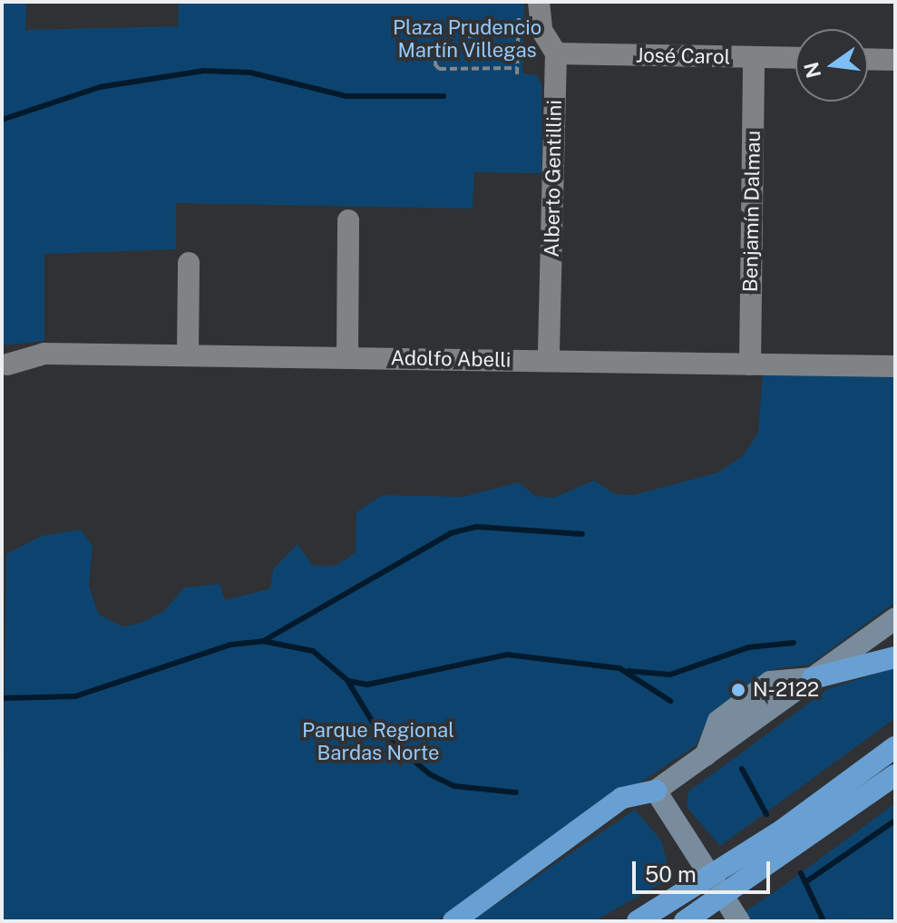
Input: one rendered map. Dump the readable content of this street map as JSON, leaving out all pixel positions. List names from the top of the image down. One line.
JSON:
{"streets":{"street":["José Carol","Alberto Gentillini","Benjamín Dalmau","Adolfo Abelli"]},"crossings":[["José Carol","Alberto Gentillini"],["José Carol","Benjamín Dalmau"],["Alberto Gentillini","Adolfo Abelli"],["Benjamín Dalmau","Adolfo Abelli"]],"parks":["Plaza Prudencio Martín Villegas","Parque Regional Bardas Norte"],"places":["N-2122"],"scale_bar":"50 m","north":"left"}
